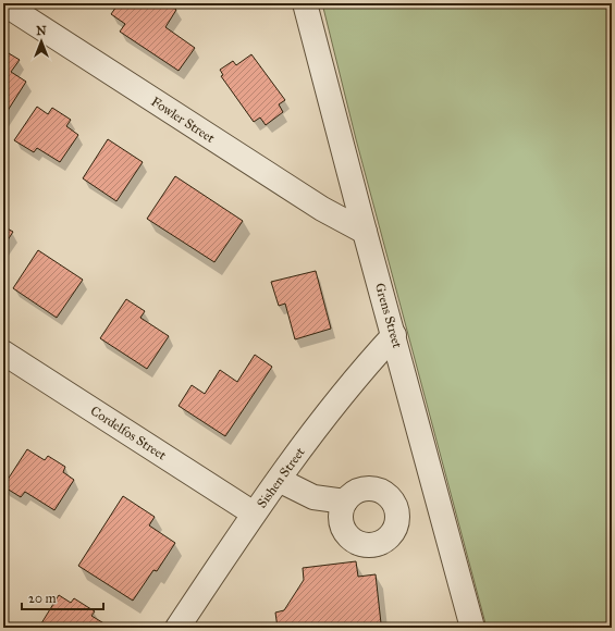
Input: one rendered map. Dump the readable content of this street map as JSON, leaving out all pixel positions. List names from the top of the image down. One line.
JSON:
{"streets":{"street":["Fowler Street","Grens Street","Cordelfos Street","Sishen Street"]},"crossings":[["Fowler Street","Grens Street"],["Grens Street","Sishen Street"],["Cordelfos Street","Sishen Street"]],"scale_bar":"20 m","north":"top"}
